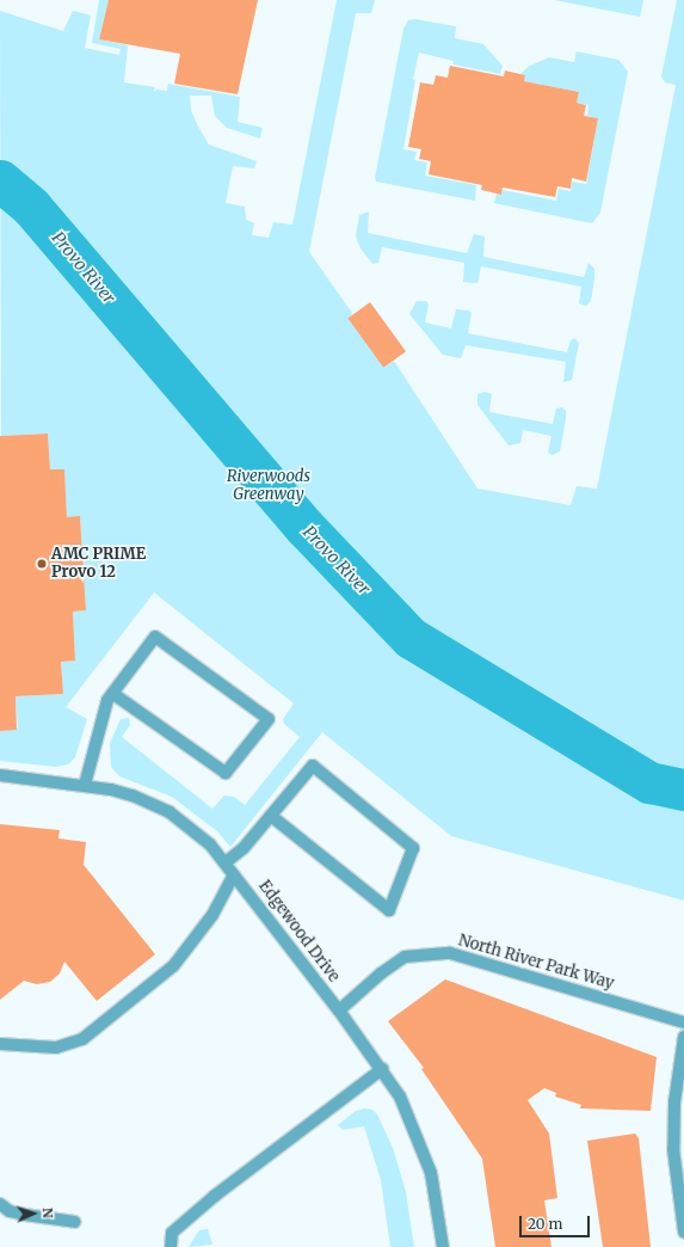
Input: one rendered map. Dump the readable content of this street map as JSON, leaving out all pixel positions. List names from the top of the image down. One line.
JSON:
{"streets":{"street":["Edgewood Drive","North River Park Way"]},"crossings":[["Edgewood Drive","North River Park Way"]],"water":["Provo River"],"parks":["Riverwoods Greenway"],"places":["AMC PRIME Provo 12"],"scale_bar":"20 m","north":"right"}
